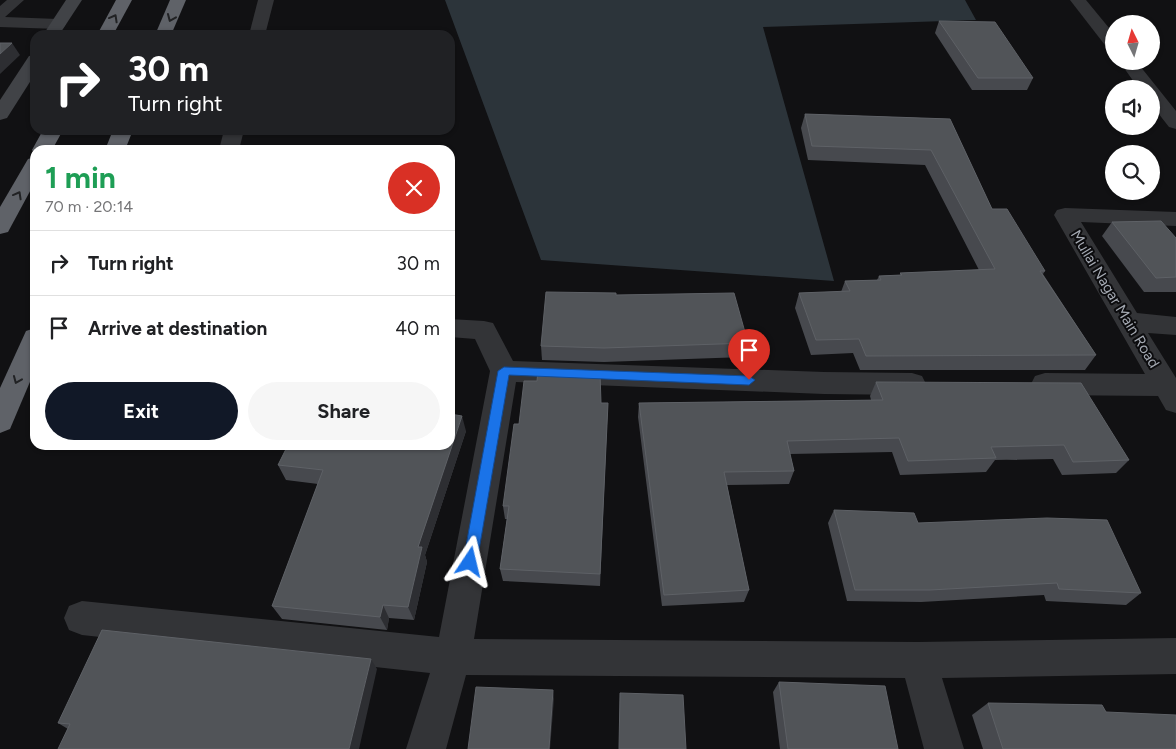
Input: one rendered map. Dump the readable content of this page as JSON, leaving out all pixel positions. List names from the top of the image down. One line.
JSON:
{"streets":{"street":["Mullai Nagar Main Road"]},"north":"top","page":{"turn":["30 m","Turn right"],"heading":["1 min","70 m · 20:14"],"list":[{"name":"Turn right","value":"30 m"},{"name":"Arrive at destination","value":"40 m"}],"buttons":["Exit","Share"]}}
